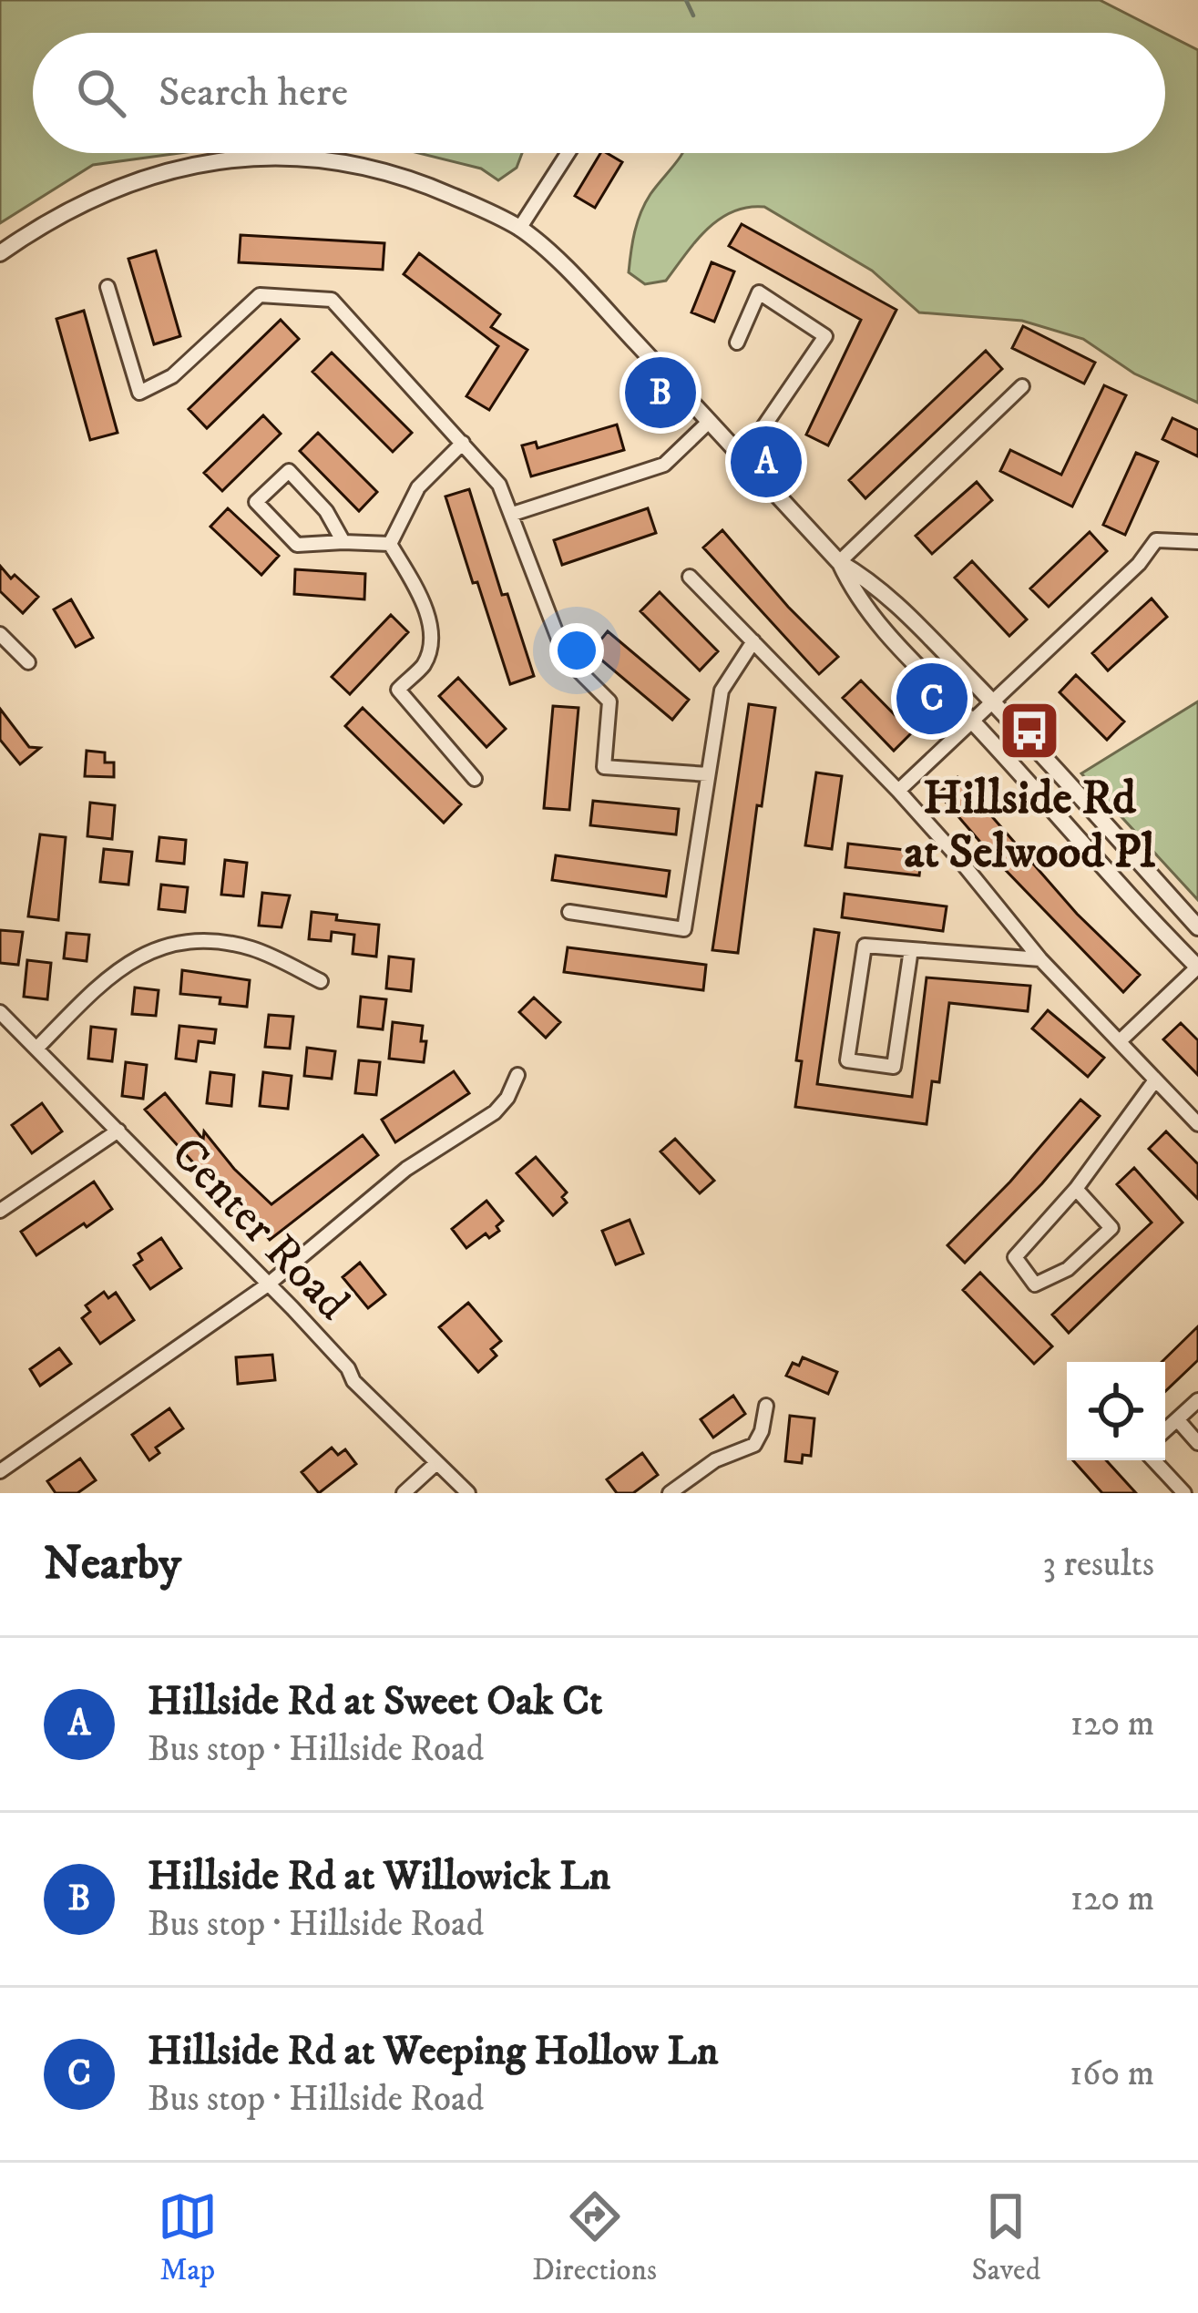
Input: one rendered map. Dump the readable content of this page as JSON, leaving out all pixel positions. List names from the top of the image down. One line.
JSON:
{"streets":{"street":["Center Road"]},"places":{"bus stop":["Hillside Rd at Selwood Pl"]},"page":{"search":"Search here","pins":["B","A","C"],"heading":["Nearby","3 results"],"list":[{"mark":"A","name":"Hillside Rd at Sweet Oak Ct","note":"Bus stop · Hillside Road","value":"120 m"},{"mark":"B","name":"Hillside Rd at Willowick Ln","note":"Bus stop · Hillside Road","value":"120 m"},{"mark":"C","name":"Hillside Rd at Weeping Hollow Ln","note":"Bus stop · Hillside Road","value":"160 m"}],"nav":["Map","Directions","Saved"]}}
